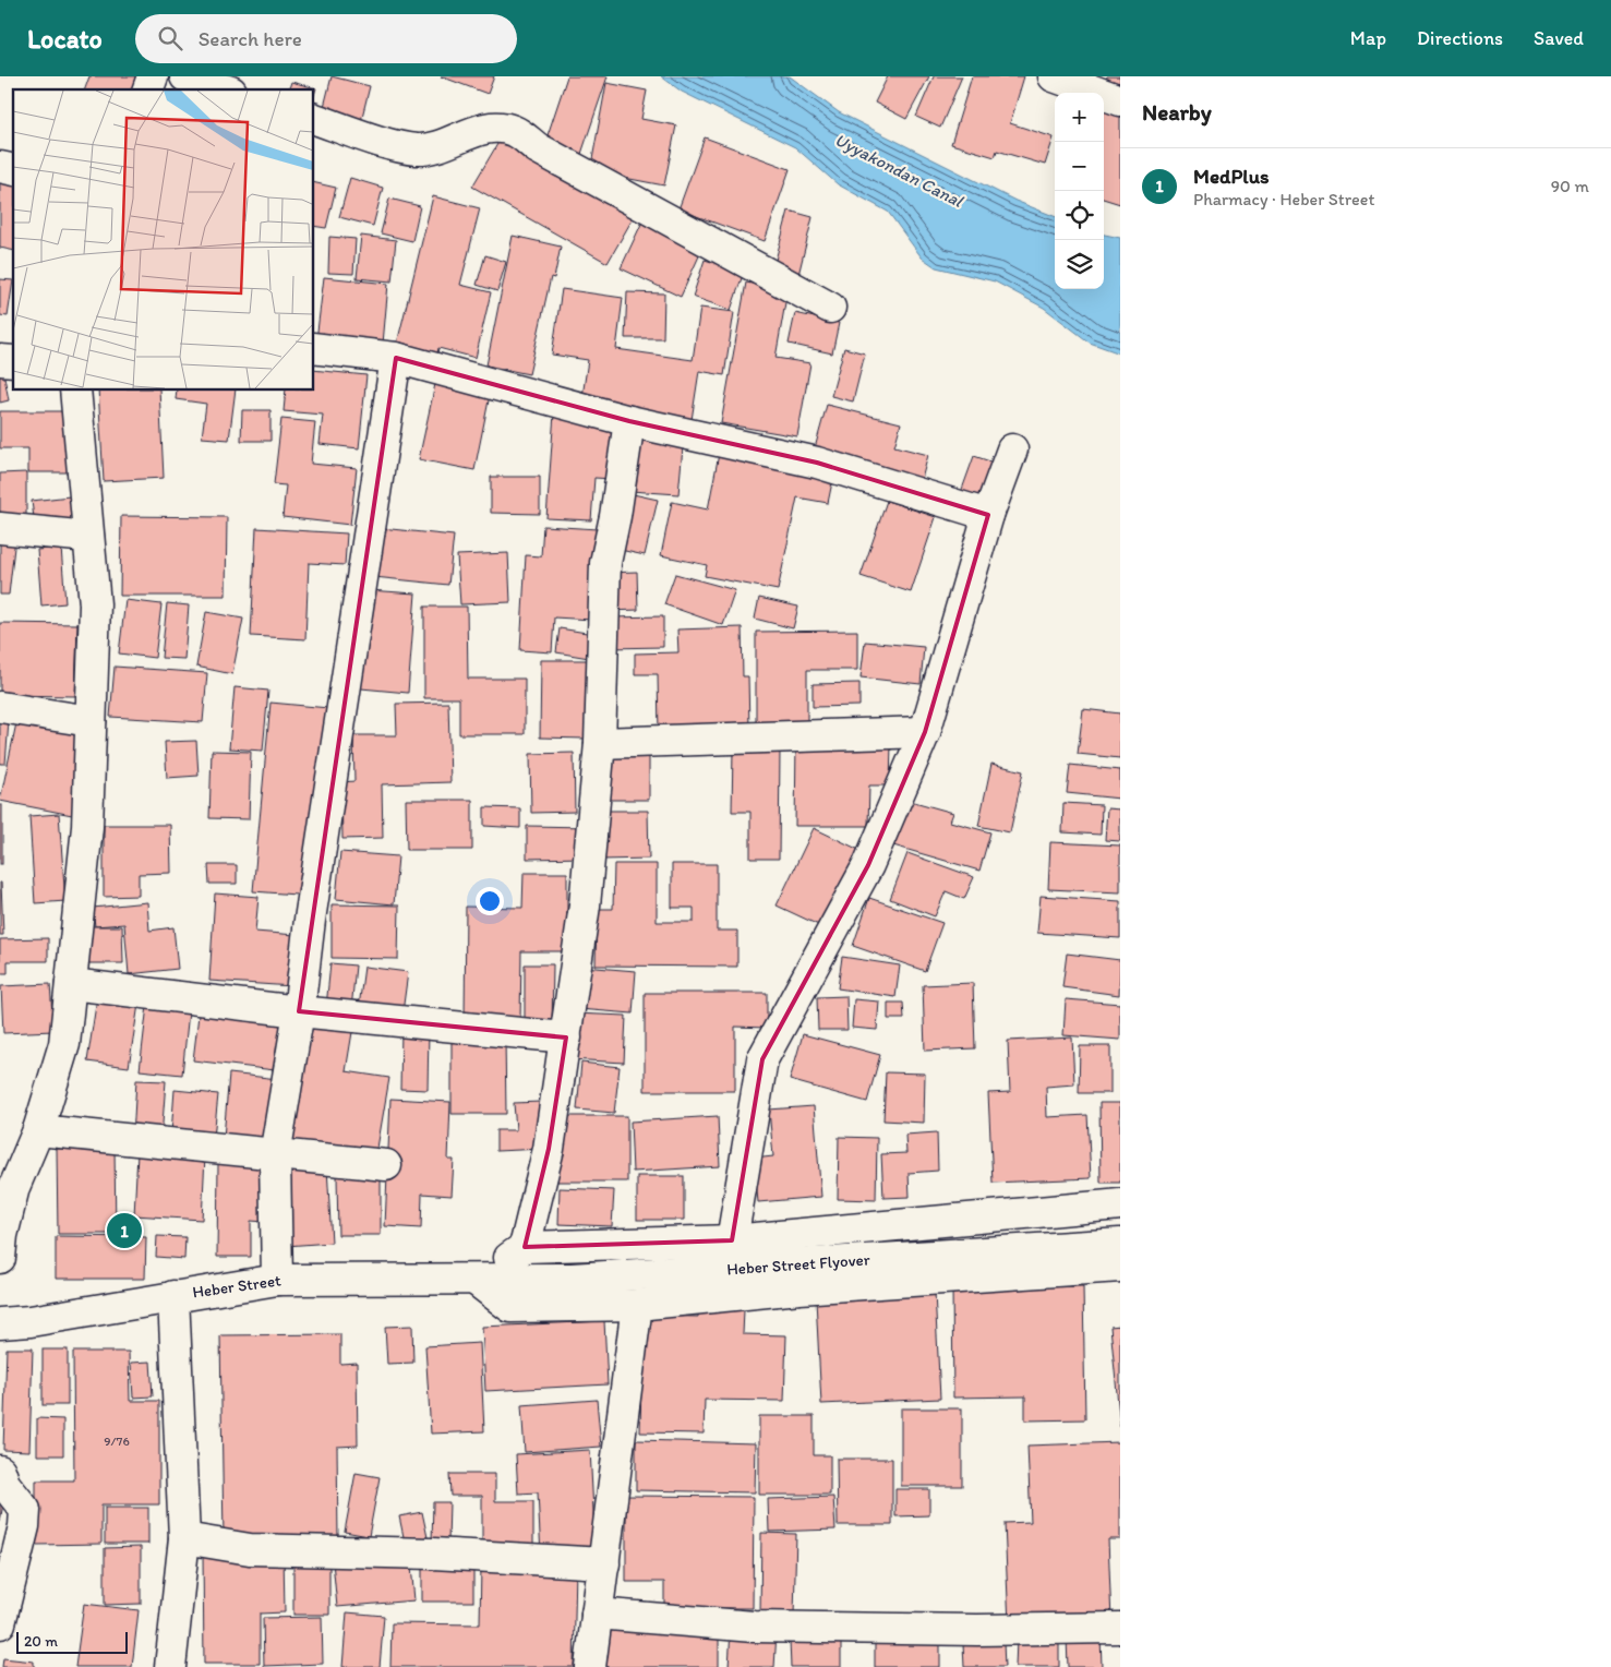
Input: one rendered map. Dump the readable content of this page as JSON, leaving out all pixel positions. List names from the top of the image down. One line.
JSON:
{"streets":{"street":["Heber Street Flyover","Heber Street"]},"crossings":[["Heber Street Flyover","Heber Street"]],"water":["Uyyakondan Canal"],"house_numbers":["9/76"],"scale_bar":"20 m","page":{"header":"Locato","search":"Search here","nav":["Map","Directions","Saved"],"heading":"Nearby","map_buttons":["+","−"],"list":[{"mark":"1","name":"MedPlus","note":"Pharmacy · Heber Street","value":"90 m"}],"pins":"1","scale":"20 m"}}
